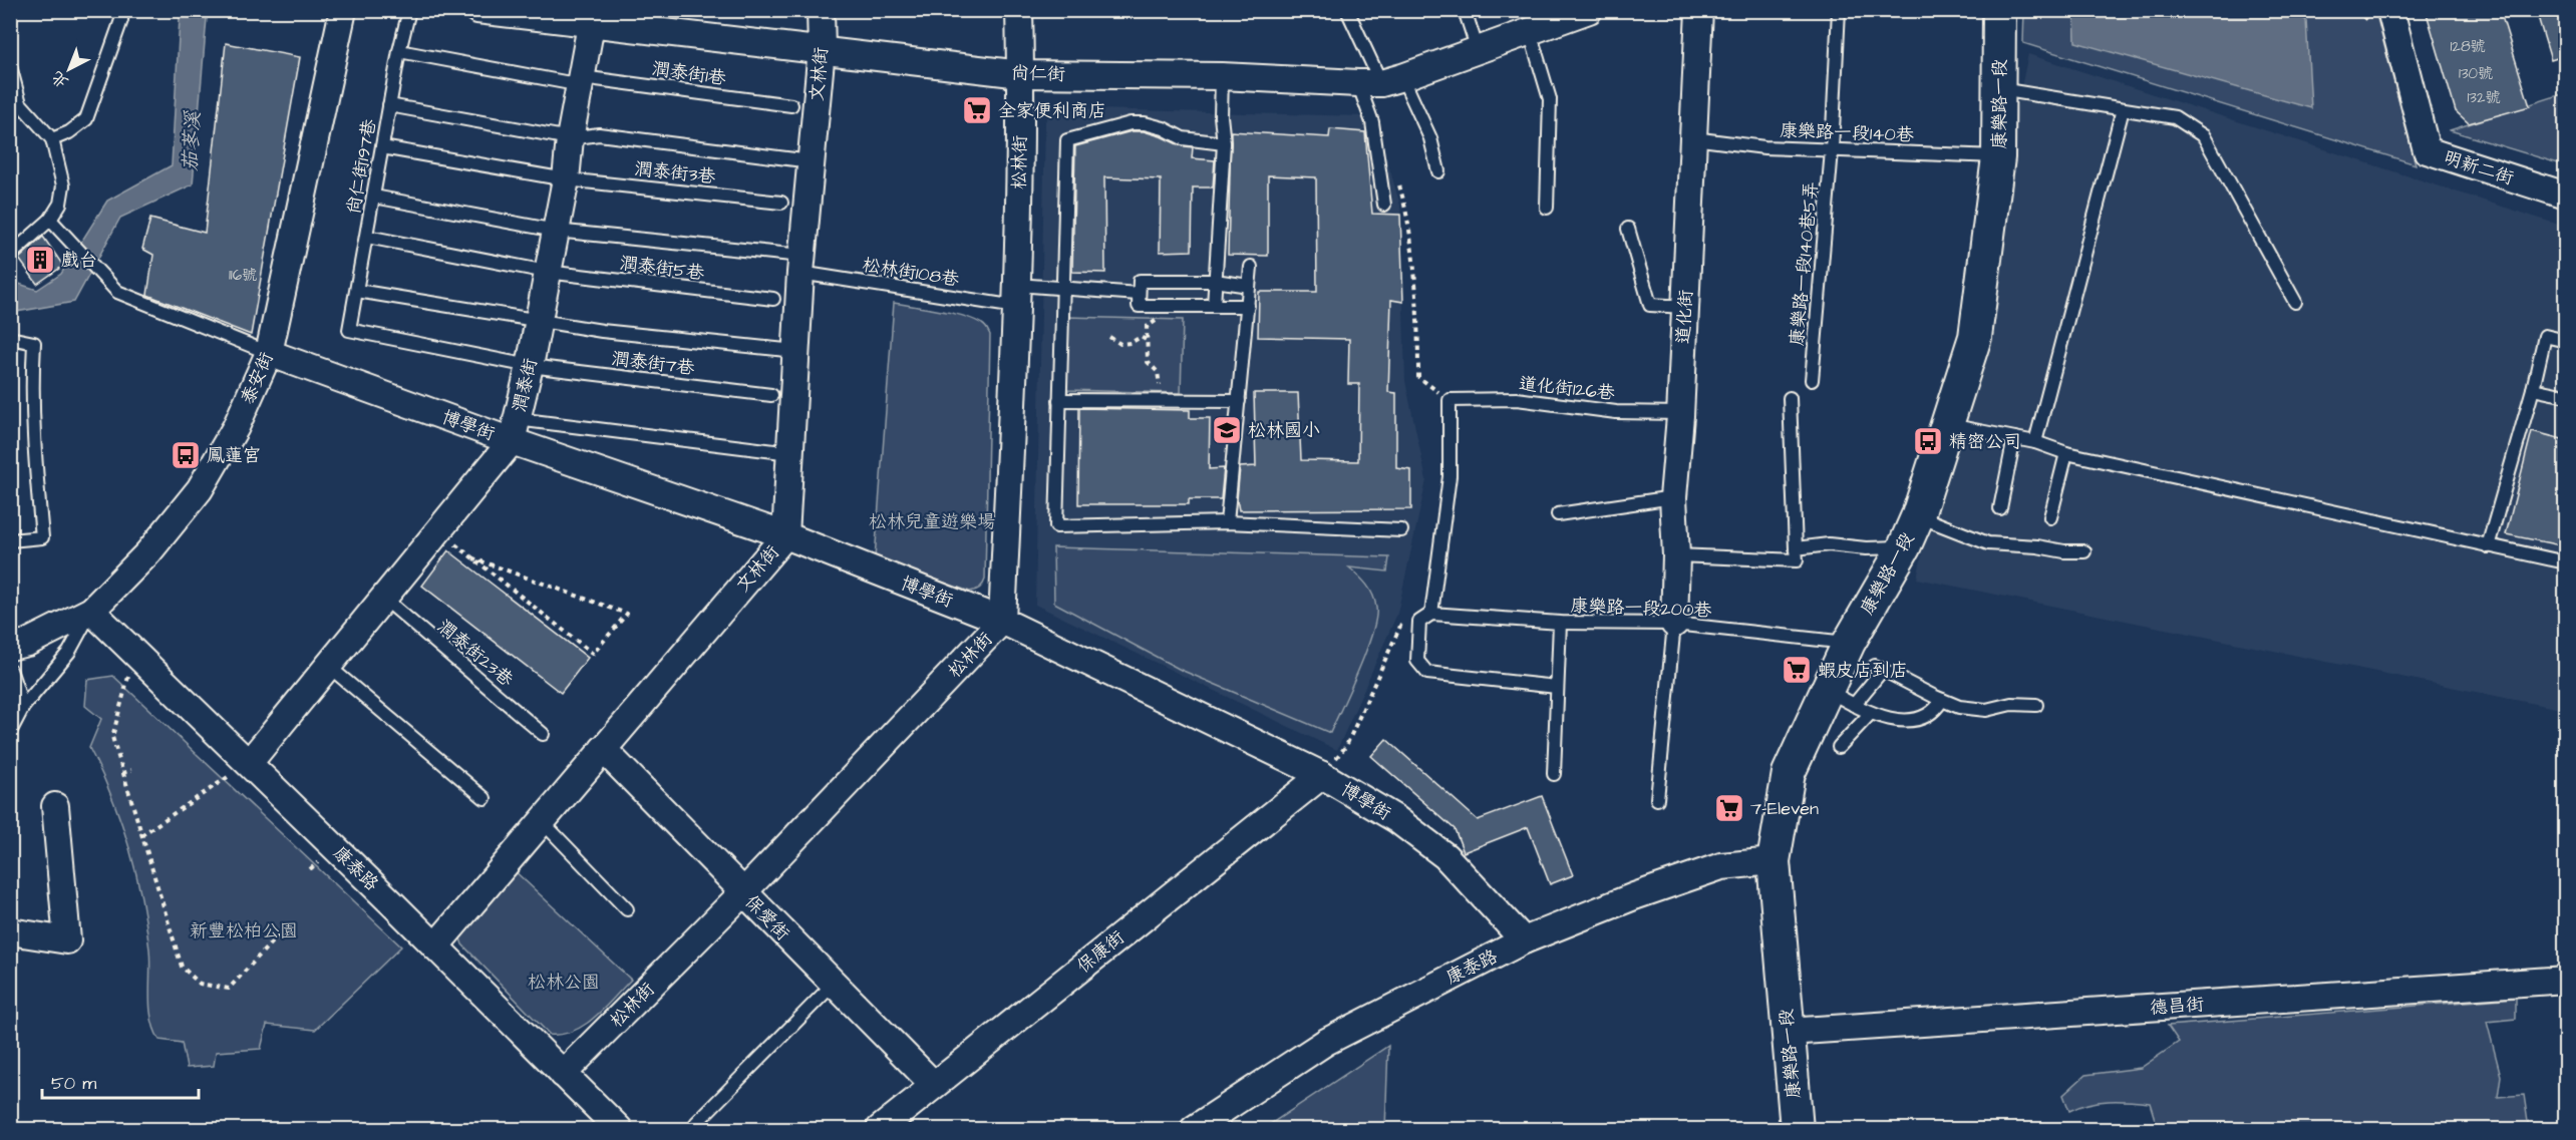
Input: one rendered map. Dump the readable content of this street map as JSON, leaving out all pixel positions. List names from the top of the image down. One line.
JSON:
{"streets":{"street":["尚仁街","文林街","康樂路一段","松林街","明新二街","道化街","泰安街","潤泰街","博學街","康泰路","保愛街","保康街","德昌街"],"lane":["潤泰街1巷","康樂路一段140巷","尚仁街197巷","潤泰街3巷","康樂路一段140巷5弄","潤泰街5巷","松林街108巷","潤泰街7巷","道化街126巷","康樂路一段200巷","潤泰街23巷"]},"crossings":[["潤泰街1巷","尚仁街197巷"],["潤泰街1巷","潤泰街"],["尚仁街","文林街"],["尚仁街","松林街"],["尚仁街","潤泰街"],["文林街","松林街108巷"],["文林街","博學街"],["文林街","康泰路"],["文林街","保愛街"],["康樂路一段","康樂路一段140巷"],["康樂路一段","康樂路一段200巷"],["康樂路一段","康泰路"],["康樂路一段","德昌街"],["康樂路一段140巷","康樂路一段140巷5弄"],["康樂路一段140巷","道化街"],["松林街","松林街108巷"],["松林街","博學街"],["松林街","康泰路"],["松林街","保愛街"],["尚仁街197巷","潤泰街3巷"],["尚仁街197巷","潤泰街5巷"],["尚仁街197巷","松林街108巷"],["尚仁街197巷","潤泰街7巷"],["潤泰街3巷","潤泰街"],["潤泰街5巷","潤泰街"],["松林街108巷","潤泰街"],["道化街","道化街126巷"],["道化街","康樂路一段200巷"],["潤泰街7巷","潤泰街"],["泰安街","博學街"],["泰安街","康泰路"],["潤泰街","博學街"],["潤泰街","潤泰街23巷"],["潤泰街","康泰路"],["博學街","康泰路"],["博學街","保康街"],["保愛街","保康街"]],"water":["茄苳溪"],"parks":["松林兒童遊樂場","新豐松柏公園","松林公園"],"places":{"supermarket":["全家便利商店","蝦皮店到店","7-Eleven"],"building":["戲台"],"school or university":["松林國小"],"bus stop":["精密公司","鳳蓮宮"]},"house_numbers":["128號","130號","132號","116號"],"scale_bar":"50 m","north":"bottom left"}
